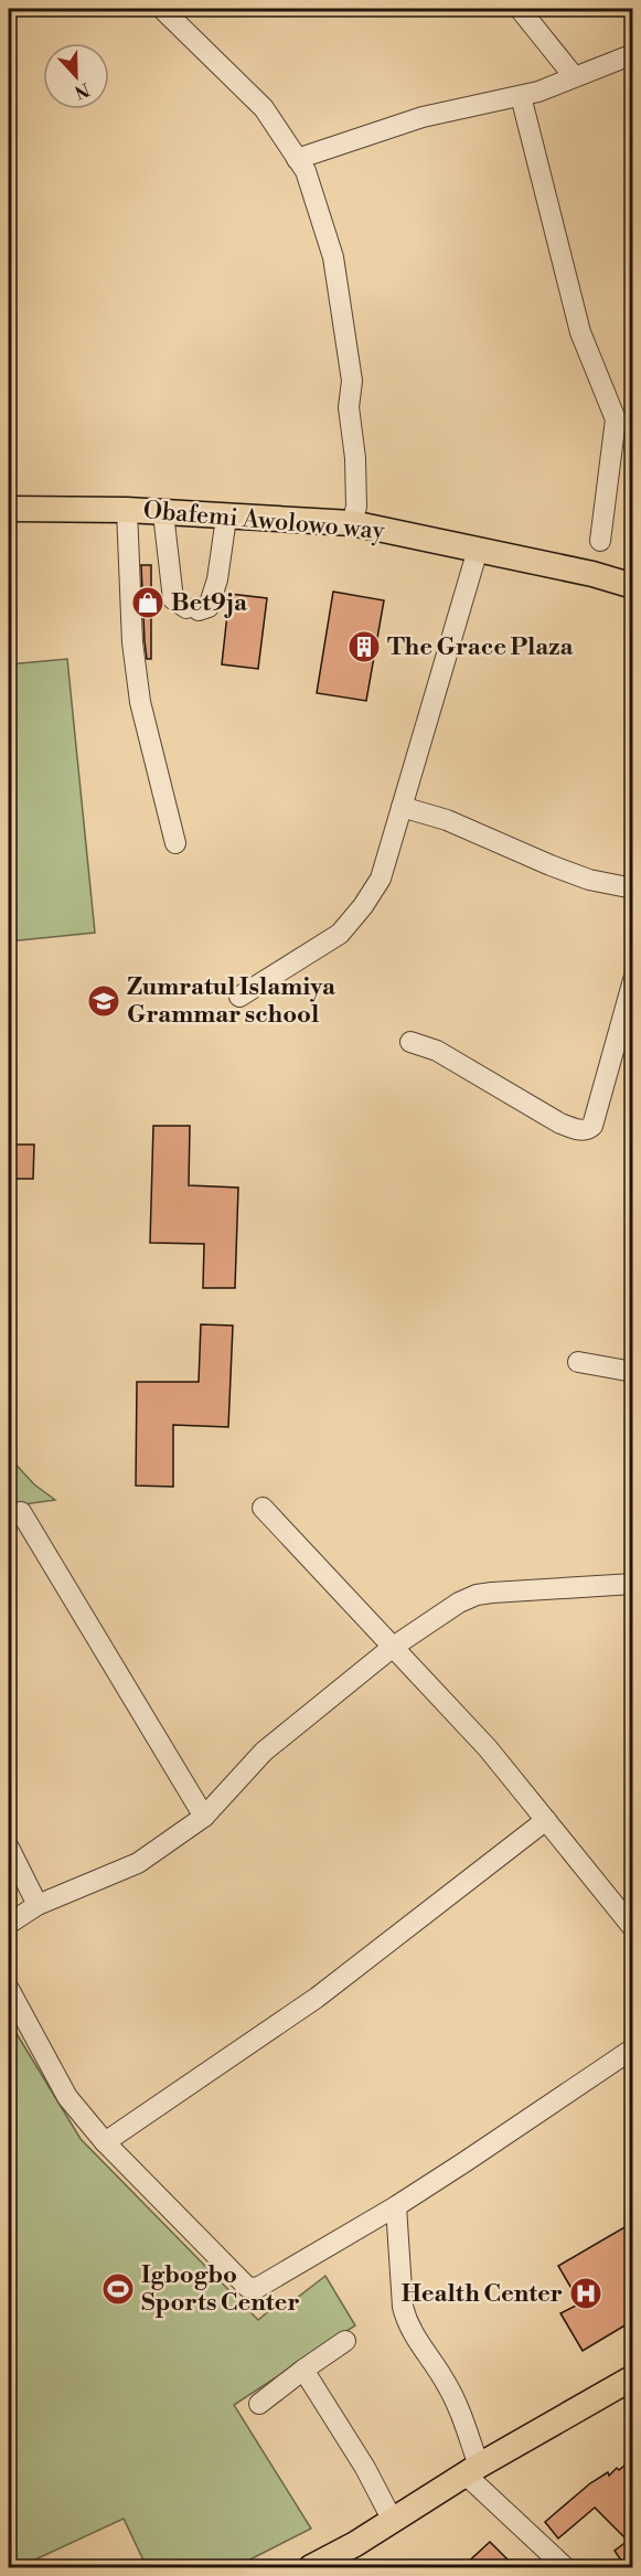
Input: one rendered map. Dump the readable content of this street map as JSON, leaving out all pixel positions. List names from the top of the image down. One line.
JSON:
{"streets":{"main road":["Obafemi Awolowo way"]},"places":{"shop":["Bet9ja"],"building":["The Grace Plaza"],"school or university":["Zumratul Islamiya Grammar school"],"sports":["Igbogbo Sports Center"],"hospital":["Health Center"]},"north":"bottom"}
